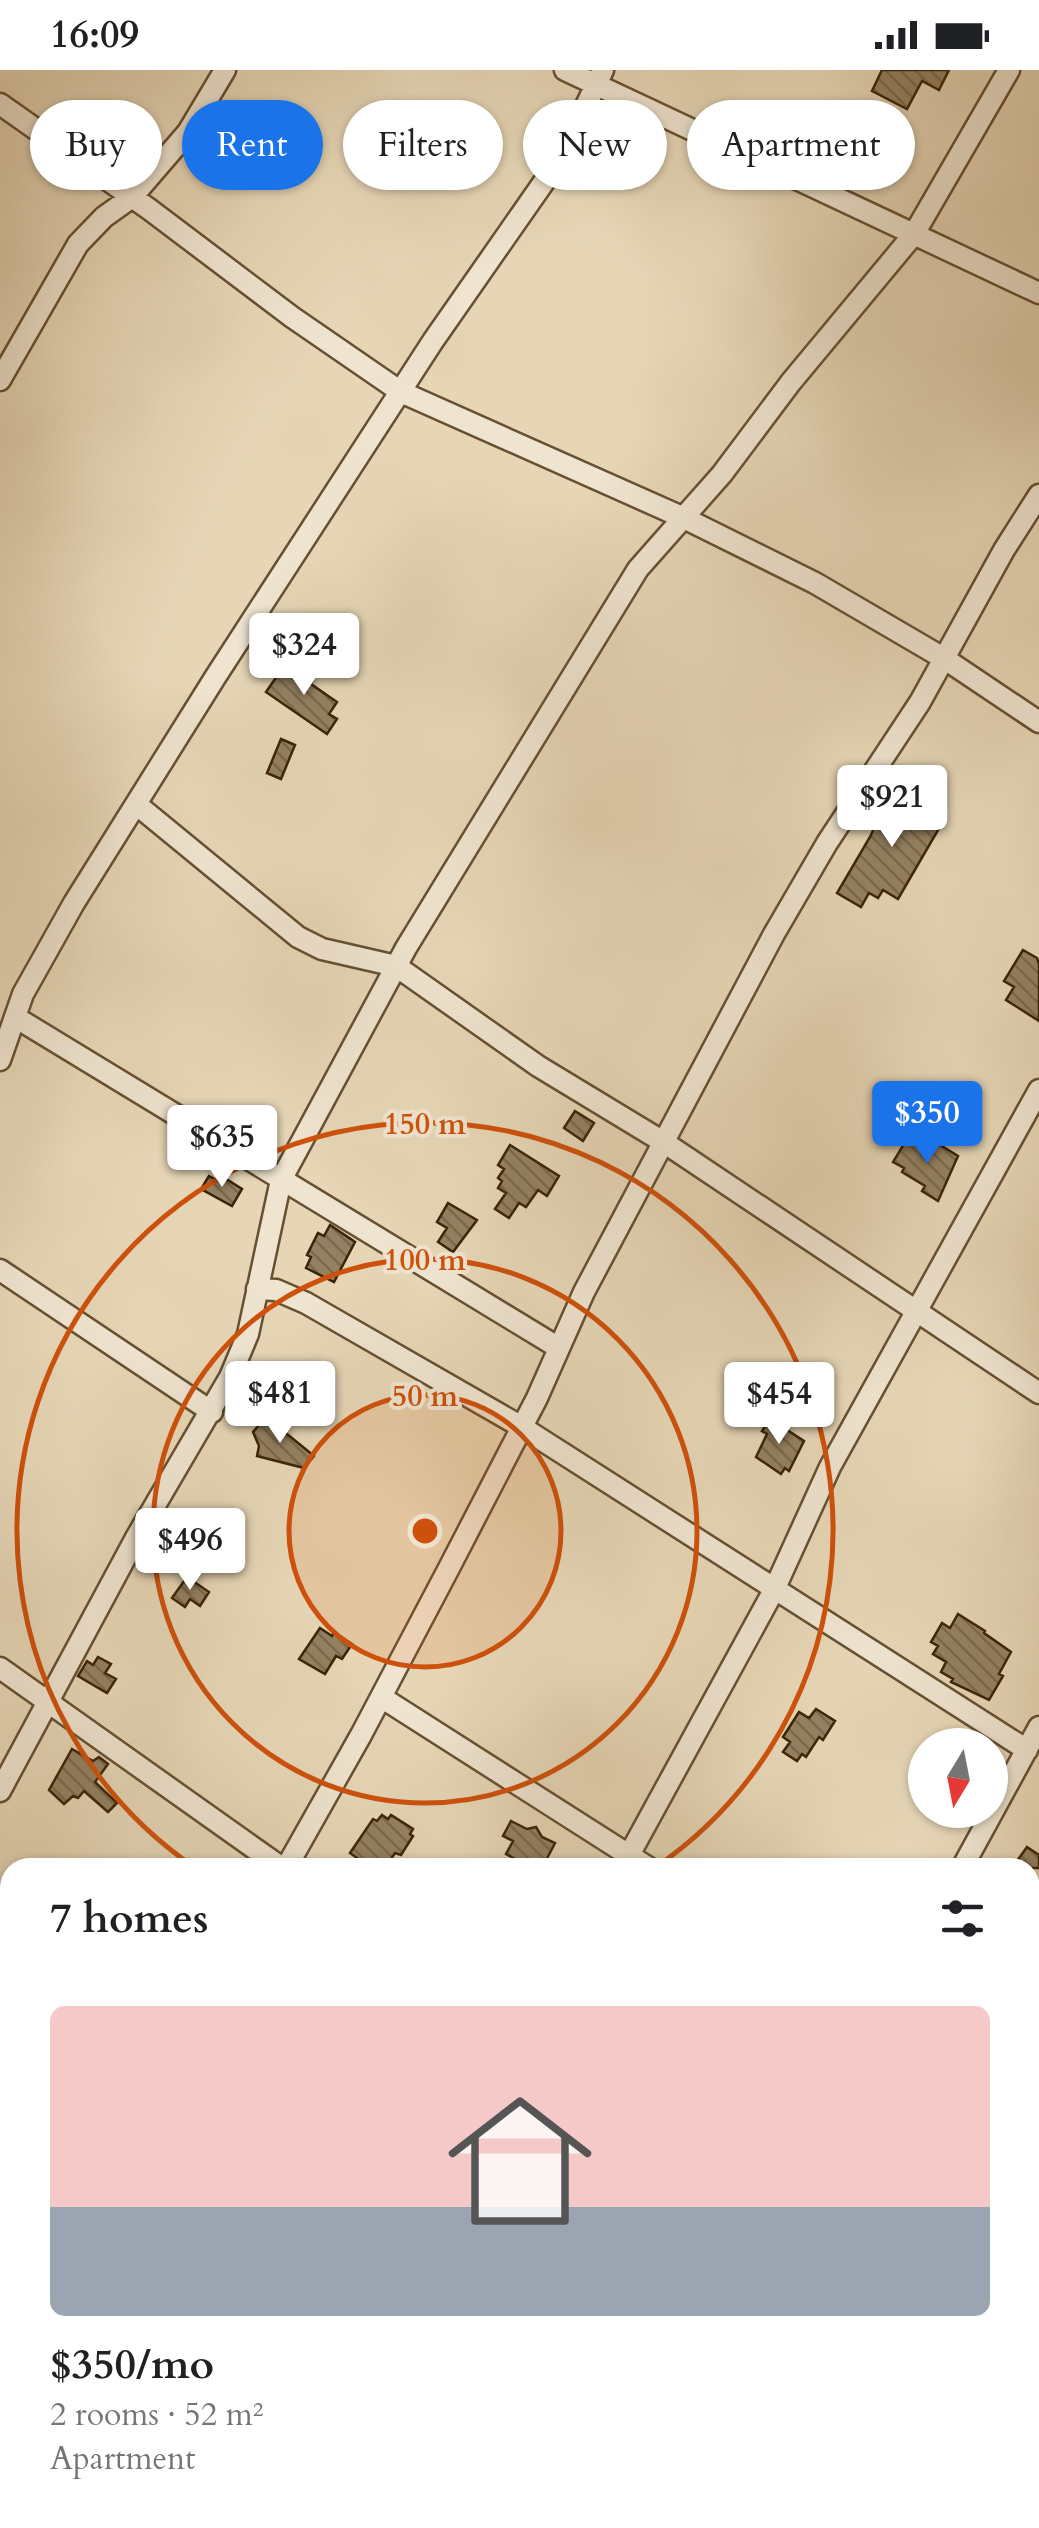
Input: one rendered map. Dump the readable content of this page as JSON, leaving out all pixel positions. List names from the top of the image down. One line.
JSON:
{"north":"bottom","page":{"status":"16:09","chip":["Buy","Rent","Filters","New","Apartment"],"price":["$324","$921","$350","$635","$481","$454","$496"],"heading":"7 homes","list":[{"name":"$350/mo","note":"2 rooms · 52 m² · Apartment"}]},"rings":["150 m","100 m","50 m"]}
